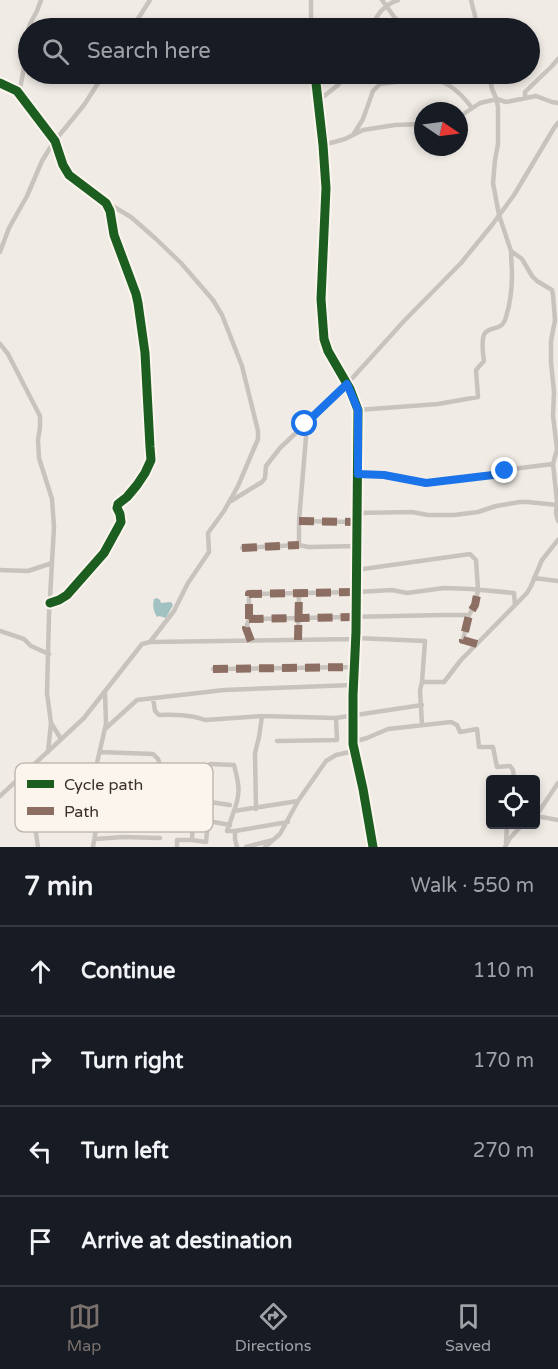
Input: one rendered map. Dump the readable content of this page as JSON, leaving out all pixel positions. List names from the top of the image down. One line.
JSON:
{"legend":["Cycle path","Path"],"north":"right","page":{"search":"Search here","heading":["7 min","Walk · 550 m"],"list":[["Continue","110 m"],["Turn right","170 m"],["Turn left","270 m"],"Arrive at destination"],"nav":["Map","Directions","Saved"]}}
